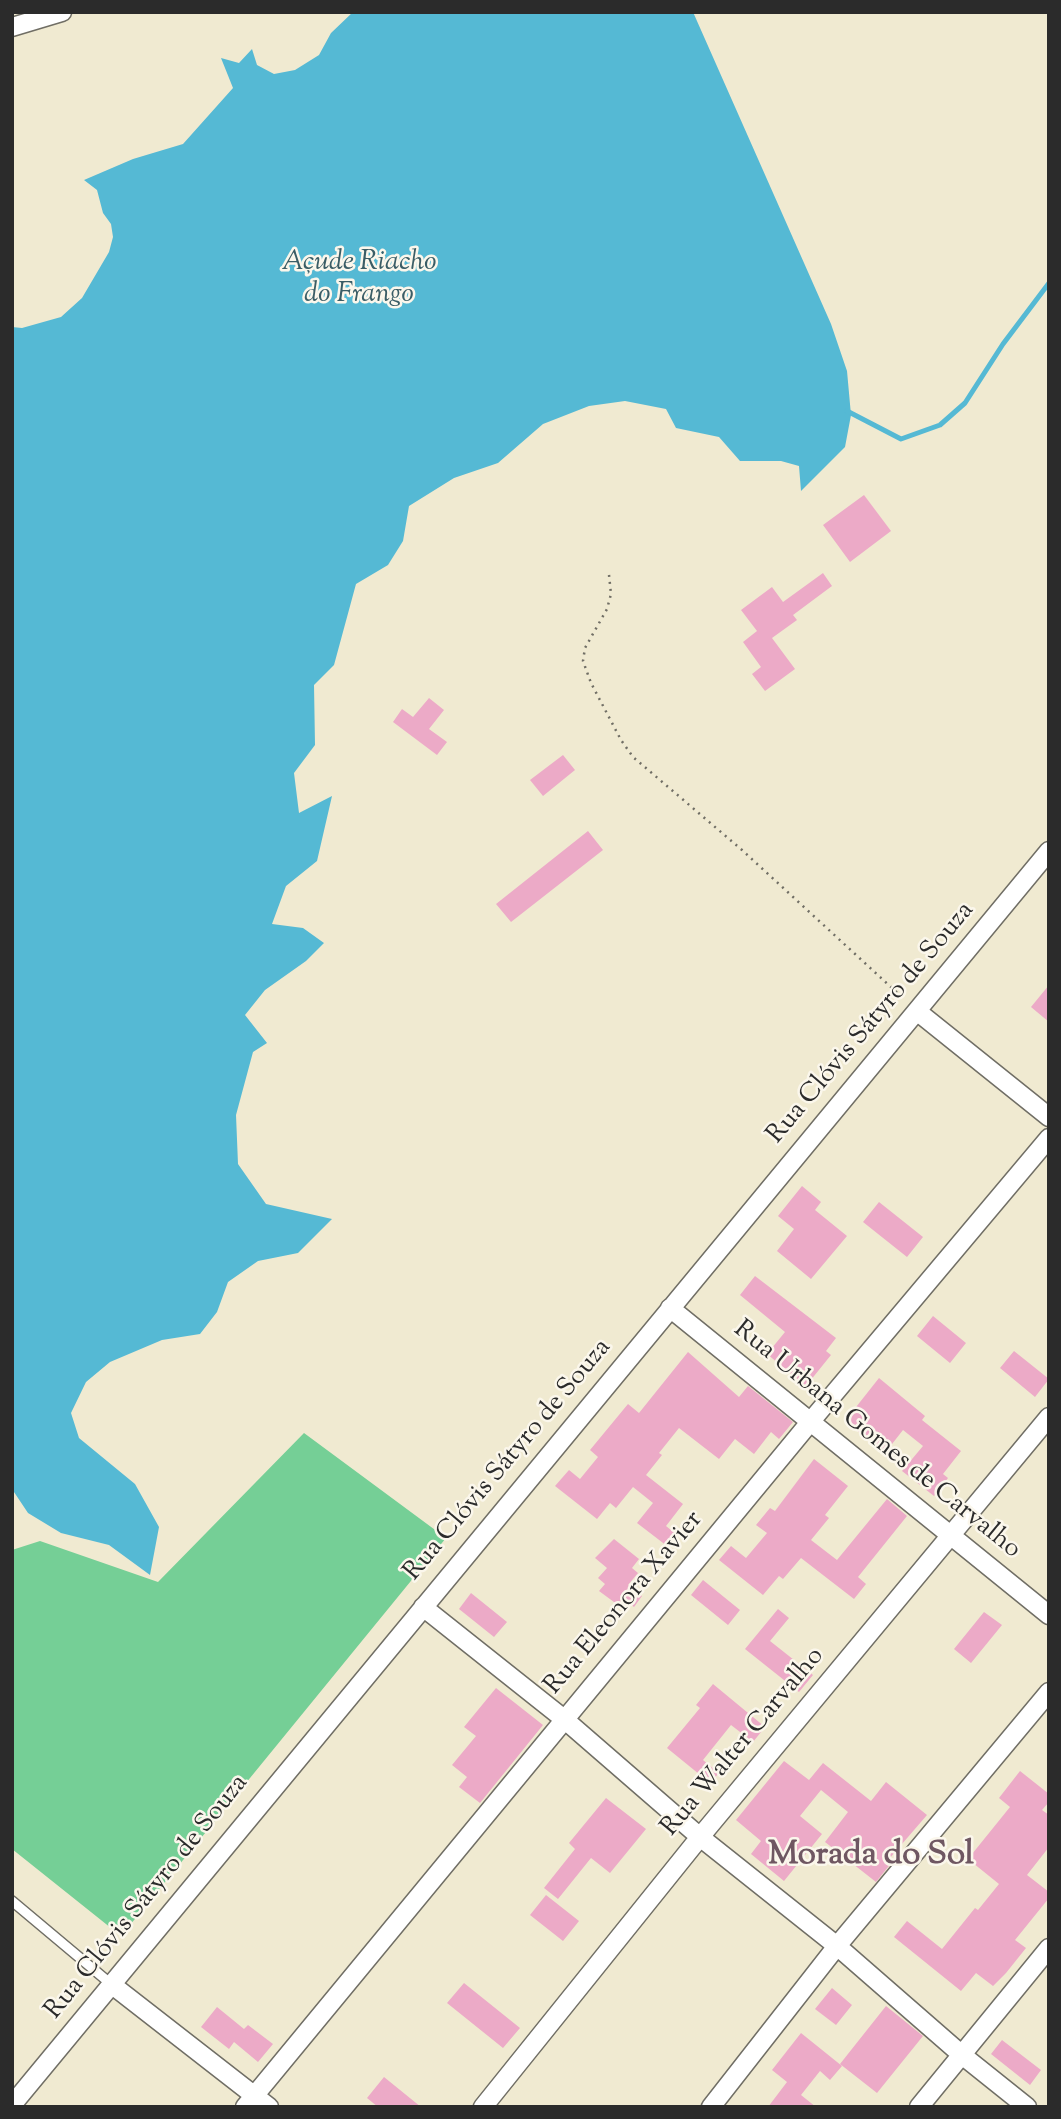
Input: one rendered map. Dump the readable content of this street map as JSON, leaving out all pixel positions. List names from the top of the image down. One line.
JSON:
{"streets":{"street":["Rua Clóvis Sátyro de Souza","Rua Urbana Gomes de Carvalho","Rua Eleonora Xavier","Rua Walter Carvalho"]},"crossings":[["Rua Clóvis Sátyro de Souza","Rua Urbana Gomes de Carvalho"],["Rua Urbana Gomes de Carvalho","Rua Eleonora Xavier"],["Rua Urbana Gomes de Carvalho","Rua Walter Carvalho"]],"districts":["Morada do Sol"],"water":["Açude Riacho do Frango"]}
